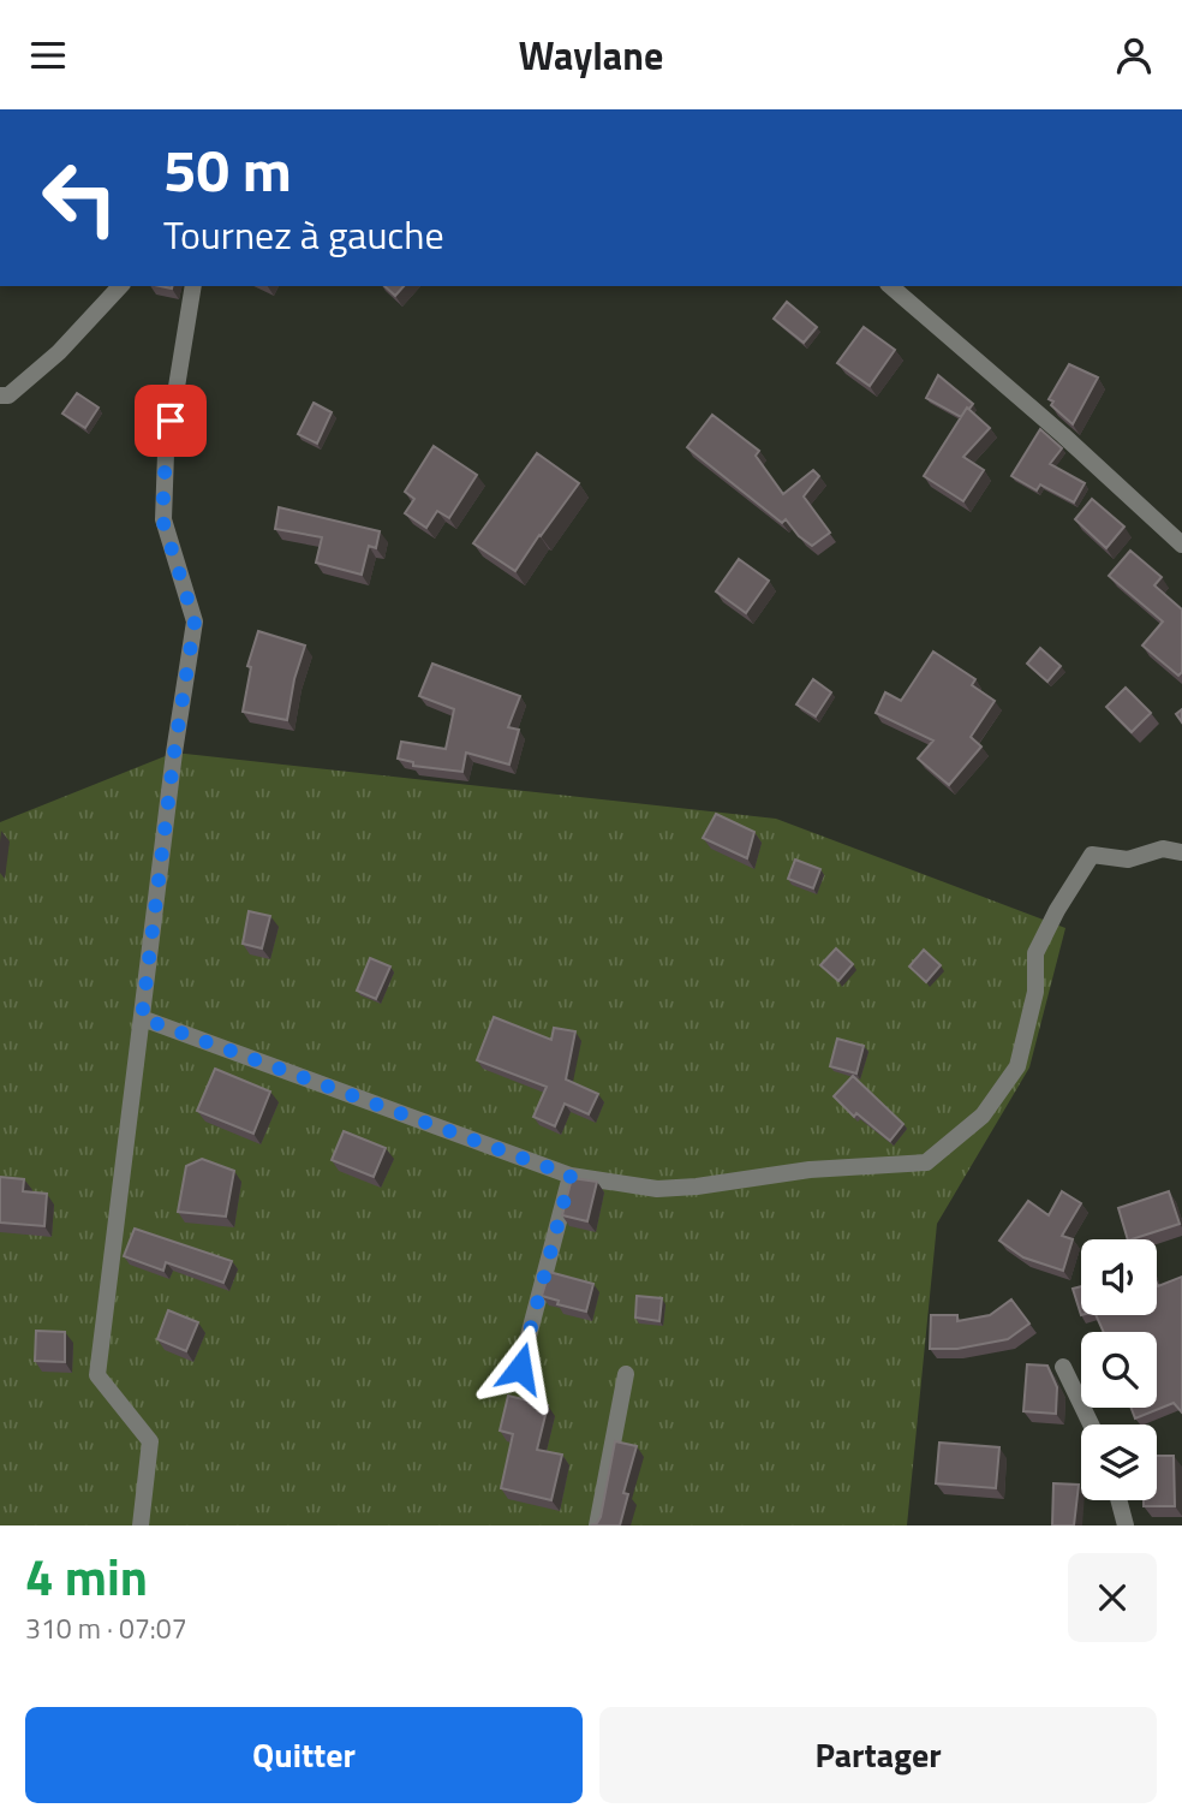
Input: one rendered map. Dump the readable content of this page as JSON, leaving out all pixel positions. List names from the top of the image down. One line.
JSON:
{"page":{"header":"Waylane","turn":["50 m","Tournez à gauche"],"heading":["4 min","310 m · 07:07"],"buttons":["Quitter","Partager"]}}
